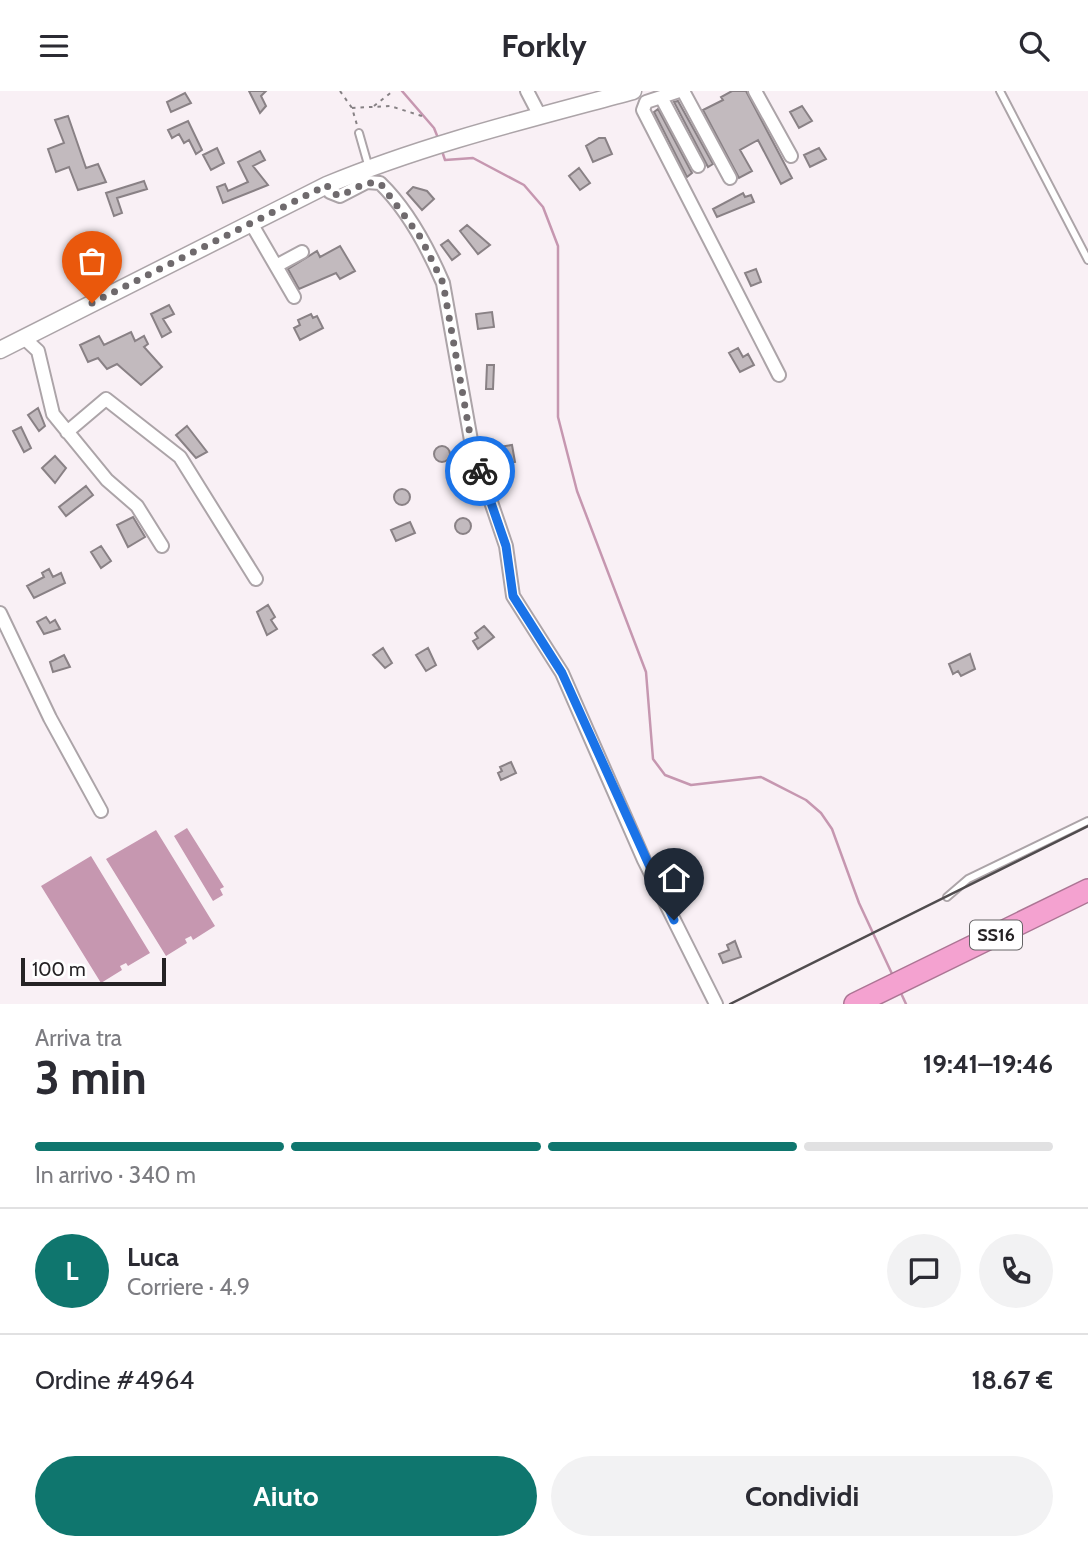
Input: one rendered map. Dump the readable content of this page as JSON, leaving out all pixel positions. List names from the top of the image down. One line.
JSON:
{"streets":{"highway":["SS16"]},"scale_bar":"100 m","page":{"header":"Forkly","scale":"100 m","heading":["3 min","Arriva tra","19:41–19:46"],"panel":["Luca","Corriere · 4.9","Ordine #4964","18.67 €"],"bar":"In arrivo · 340 m","round":"L","buttons":["Aiuto","Condividi"]}}
